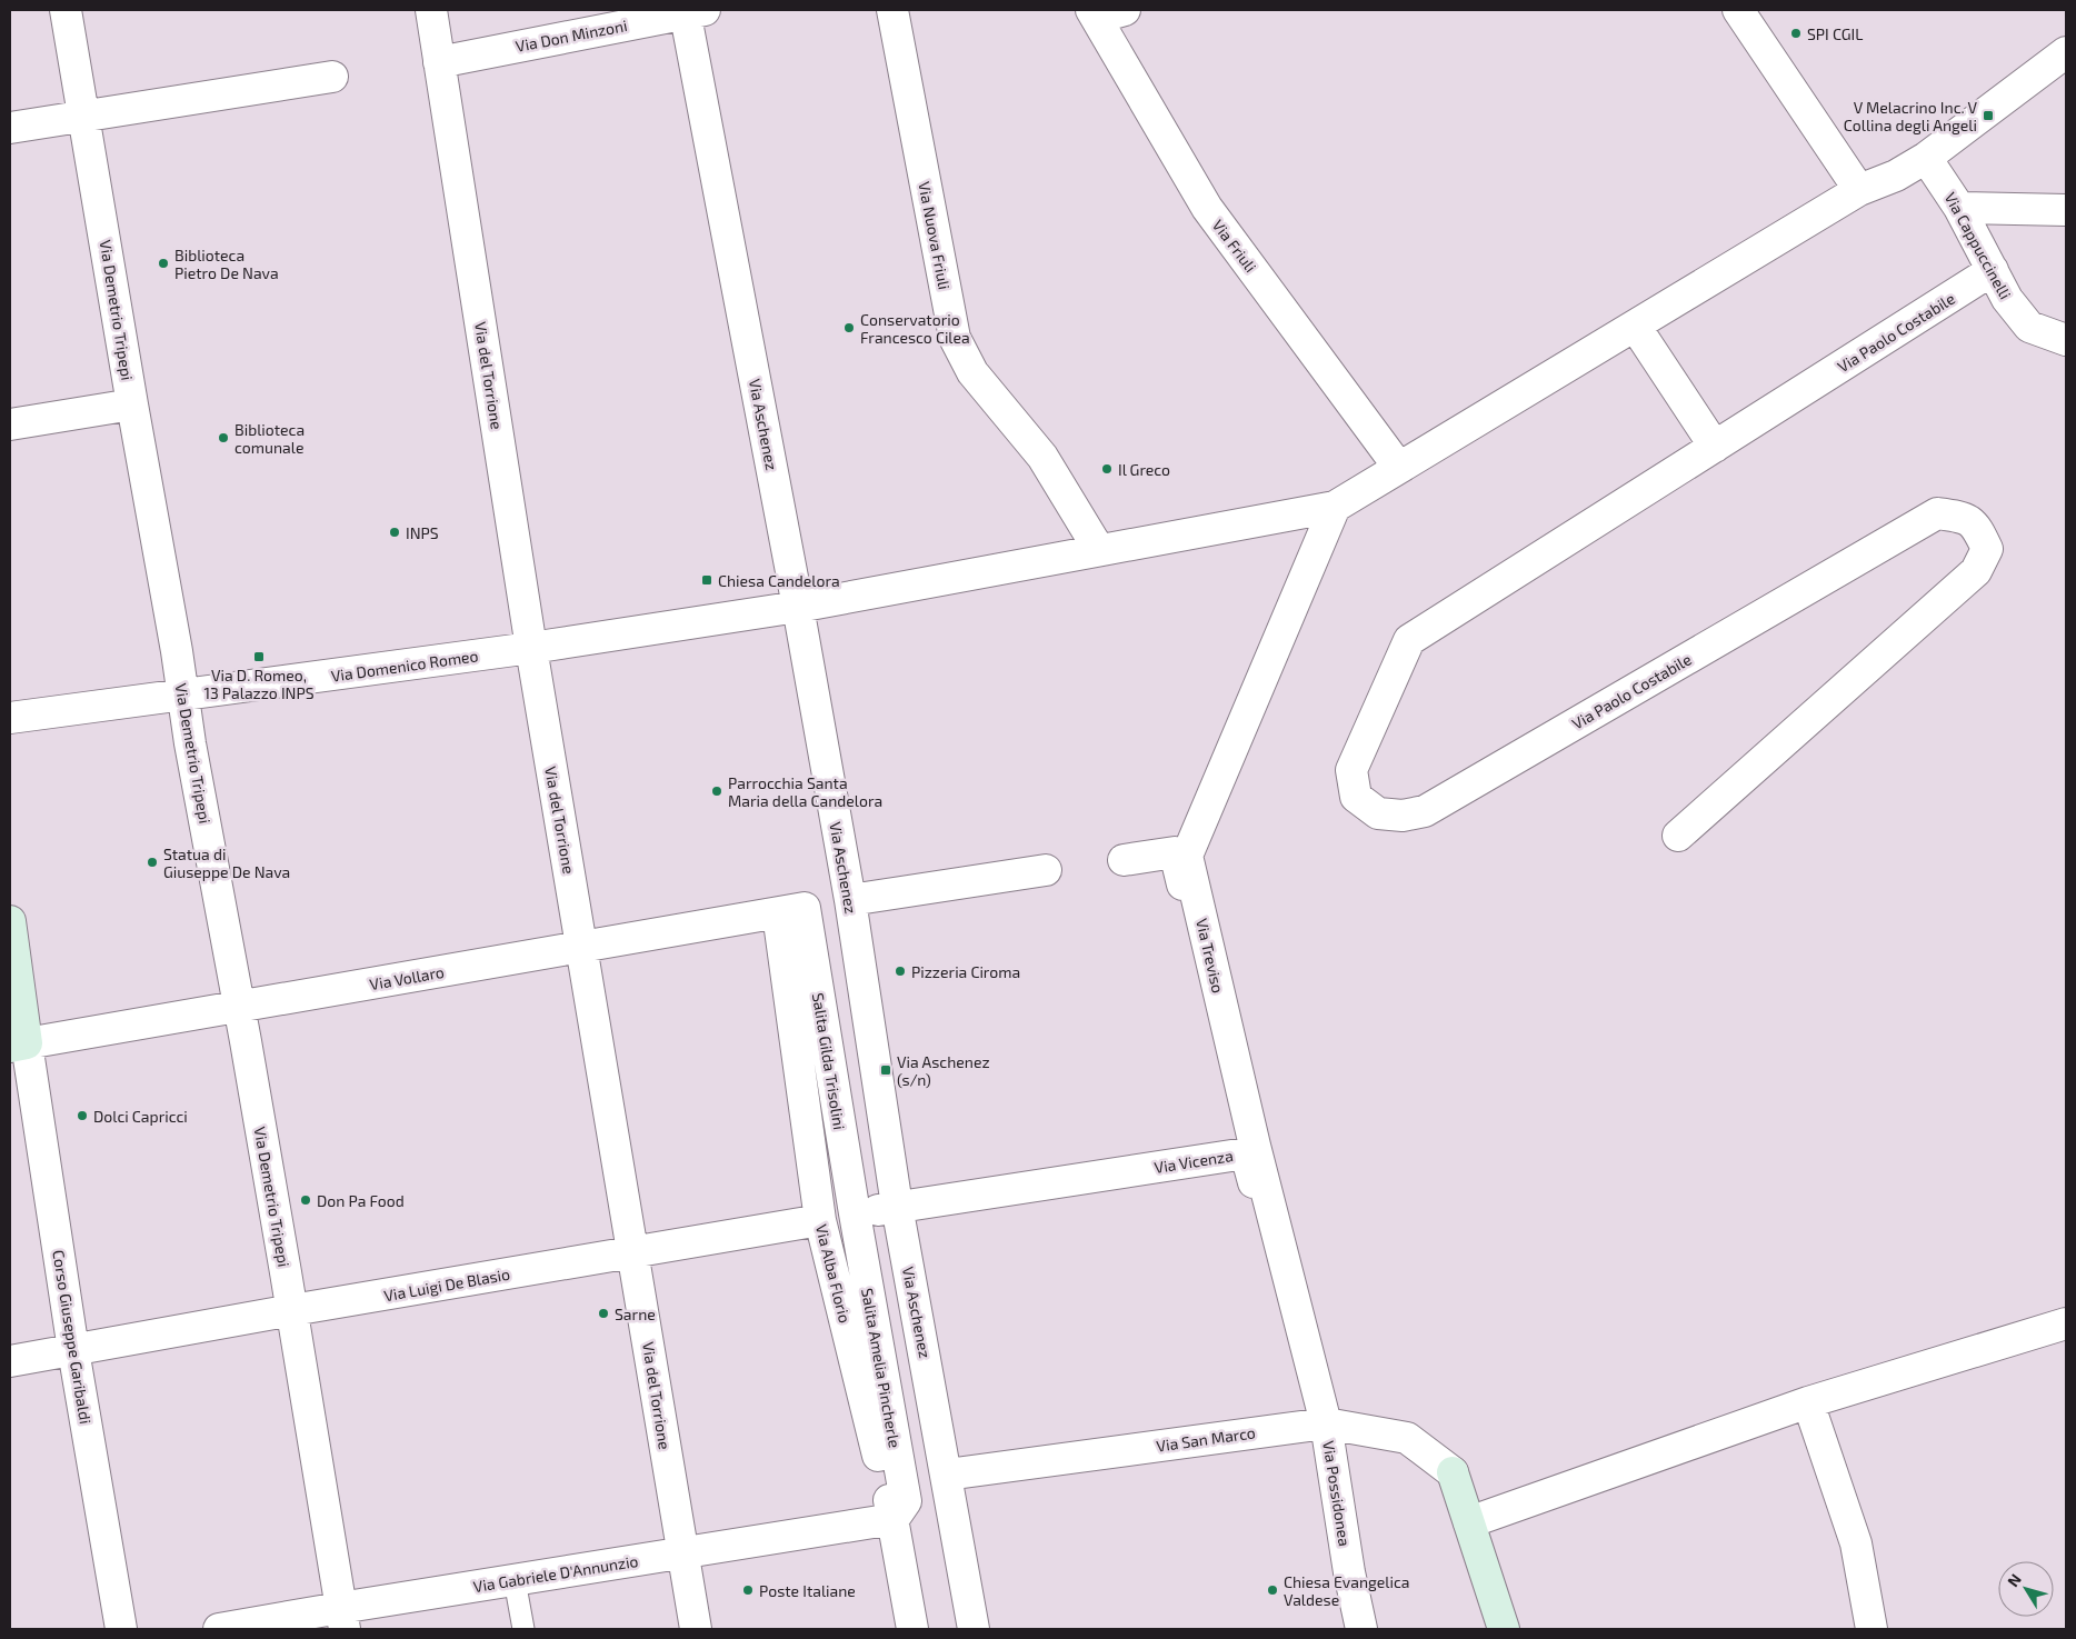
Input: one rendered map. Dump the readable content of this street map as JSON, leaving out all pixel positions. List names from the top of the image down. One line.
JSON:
{"streets":{"street":["Via Don Minzoni","Via Nuova Friuli","Via Friuli","Via Cappuccinelli","Via Demetrio Tripepi","Via Paolo Costabile","Via del Torrione","Via Aschenez","Via Domenico Romeo","Via Treviso","Via Vollaro","Salita Gilda Trisolini","Via Vicenza","Via Alba Florio","Via Luigi De Blasio","Corso Giuseppe Garibaldi","Salita Amelia Pincherle","Via San Marco","Via Possidonea","Via Gabriele D'Annunzio"]},"crossings":[["Via Don Minzoni","Via del Torrione"],["Via Don Minzoni","Via Aschenez"],["Via Nuova Friuli","Via Domenico Romeo"],["Via Cappuccinelli","Via Paolo Costabile"],["Via Demetrio Tripepi","Via Domenico Romeo"],["Via Demetrio Tripepi","Via Vollaro"],["Via Demetrio Tripepi","Via Luigi De Blasio"],["Via Demetrio Tripepi","Via Gabriele D'Annunzio"],["Via del Torrione","Via Domenico Romeo"],["Via del Torrione","Via Vollaro"],["Via del Torrione","Via Luigi De Blasio"],["Via del Torrione","Via Gabriele D'Annunzio"],["Via Aschenez","Via Domenico Romeo"],["Via Aschenez","Via Vicenza"],["Via Aschenez","Via San Marco"],["Via Domenico Romeo","Via Treviso"],["Via Treviso","Via Vicenza"],["Via Treviso","Via San Marco"],["Via Treviso","Via Possidonea"],["Via Vollaro","Salita Gilda Trisolini"],["Via Vollaro","Via Alba Florio"],["Via Vollaro","Corso Giuseppe Garibaldi"],["Salita Gilda Trisolini","Via Vicenza"],["Salita Gilda Trisolini","Via Alba Florio"],["Salita Gilda Trisolini","Salita Amelia Pincherle"],["Via Vicenza","Salita Amelia Pincherle"],["Via Vicenza","Via San Marco"],["Via Vicenza","Via Possidonea"],["Via Alba Florio","Via Luigi De Blasio"],["Via Alba Florio","Salita Amelia Pincherle"],["Via Alba Florio","Via Gabriele D'Annunzio"],["Via Luigi De Blasio","Corso Giuseppe Garibaldi"],["Salita Amelia Pincherle","Via Gabriele D'Annunzio"],["Via San Marco","Via Possidonea"]],"places":{"other":["SPI CGIL","Biblioteca Pietro De Nava","Conservatorio Francesco Cilea","Biblioteca comunale","Il Greco","INPS","Parrocchia Santa Maria della Candelora","Statua di Giuseppe De Nava","Pizzeria Ciroma","Dolci Capricci","Don Pa Food","Sarne","Poste Italiane","Chiesa Evangelica Valdese"],"transit":["V Melacrino Inc. V Collina degli Angeli","Chiesa Candelora","Via D. Romeo, 13 Palazzo INPS","Via Aschenez (s/n)"]},"north":"top left"}
